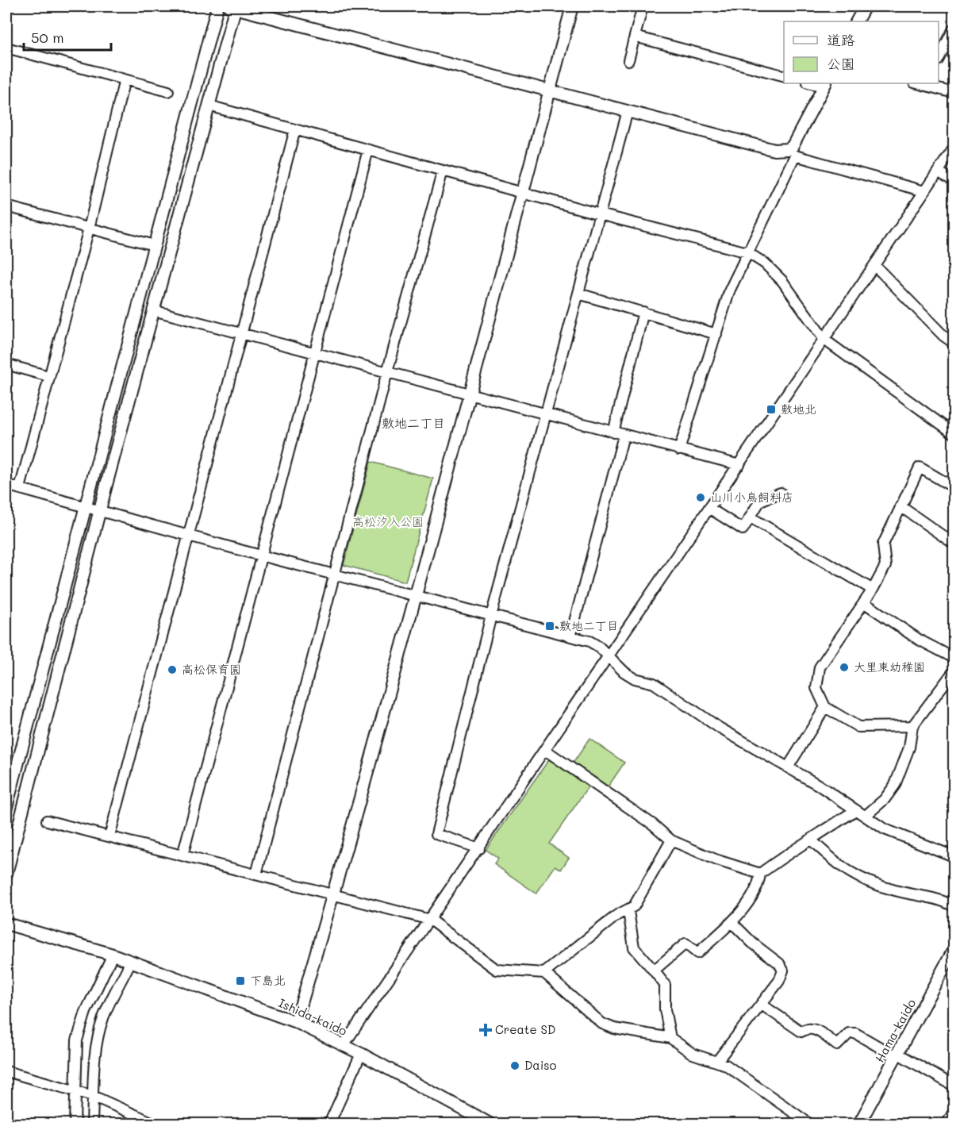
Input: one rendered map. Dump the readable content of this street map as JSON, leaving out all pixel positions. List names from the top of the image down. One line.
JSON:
{"streets":{"street":["Ishida-kaido","Hama-kaido"]},"districts":["敷地二丁目"],"parks":["高松汐入公園"],"places":{"transit":["敷地北","敷地二丁目","下島北"],"other":["山川小鳥飼料店","大里東幼稚園","高松保育園","Daiso"],"health":["Create SD"]},"legend":["道路","公園"],"scale_bar":"50 m"}
